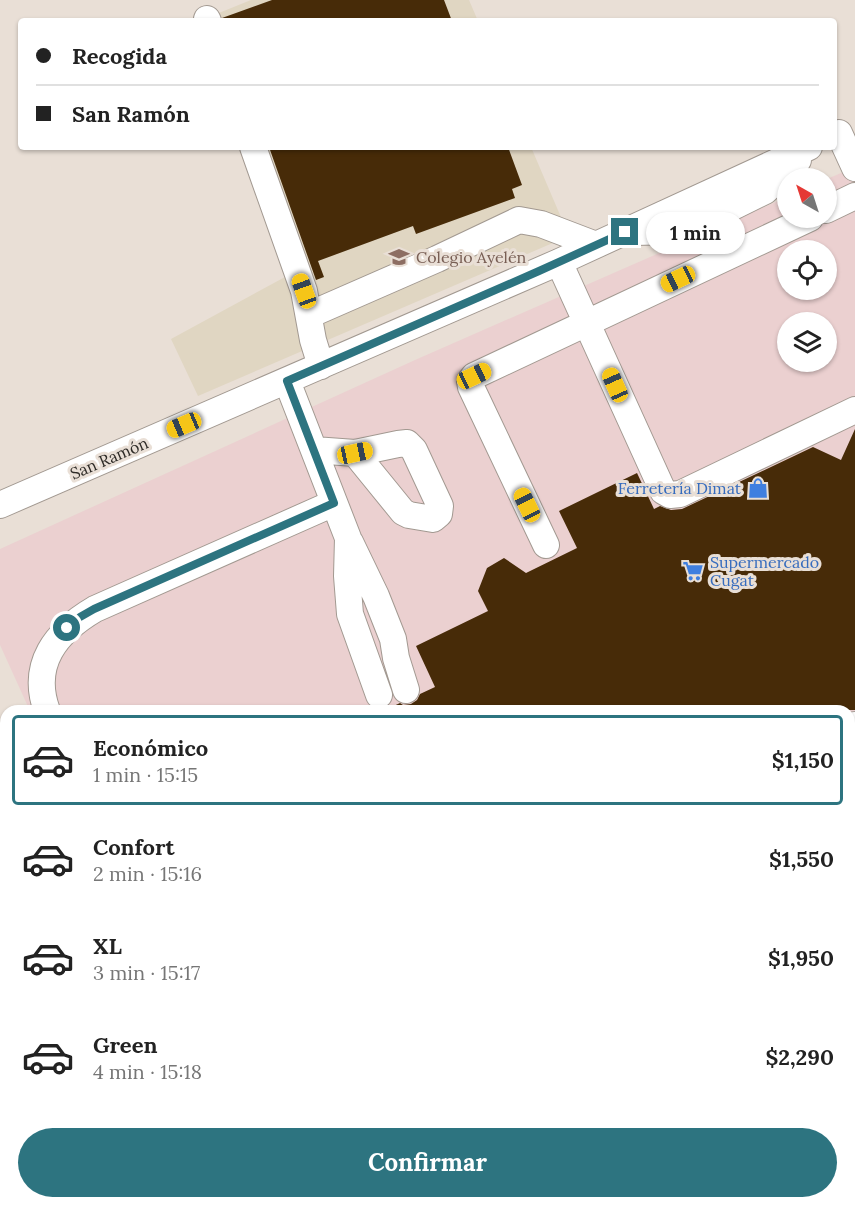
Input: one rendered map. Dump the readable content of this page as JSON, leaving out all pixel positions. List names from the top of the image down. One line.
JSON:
{"streets":{"street":["San Ramón"]},"places":{"school or university":["Colegio Ayelén"],"shop":["Ferretería Dimat"],"supermarket":["Supermercado Cugat"]},"north":"top left","page":{"banner":["Recogida","San Ramón"],"bubble":"1 min","list":[{"name":"Económico","note":"1 min · 15:15","value":"$1,150"},{"name":"Confort","note":"2 min · 15:16","value":"$1,550"},{"name":"XL","note":"3 min · 15:17","value":"$1,950"},{"name":"Green","note":"4 min · 15:18","value":"$2,290"}],"buttons":"Confirmar"}}
